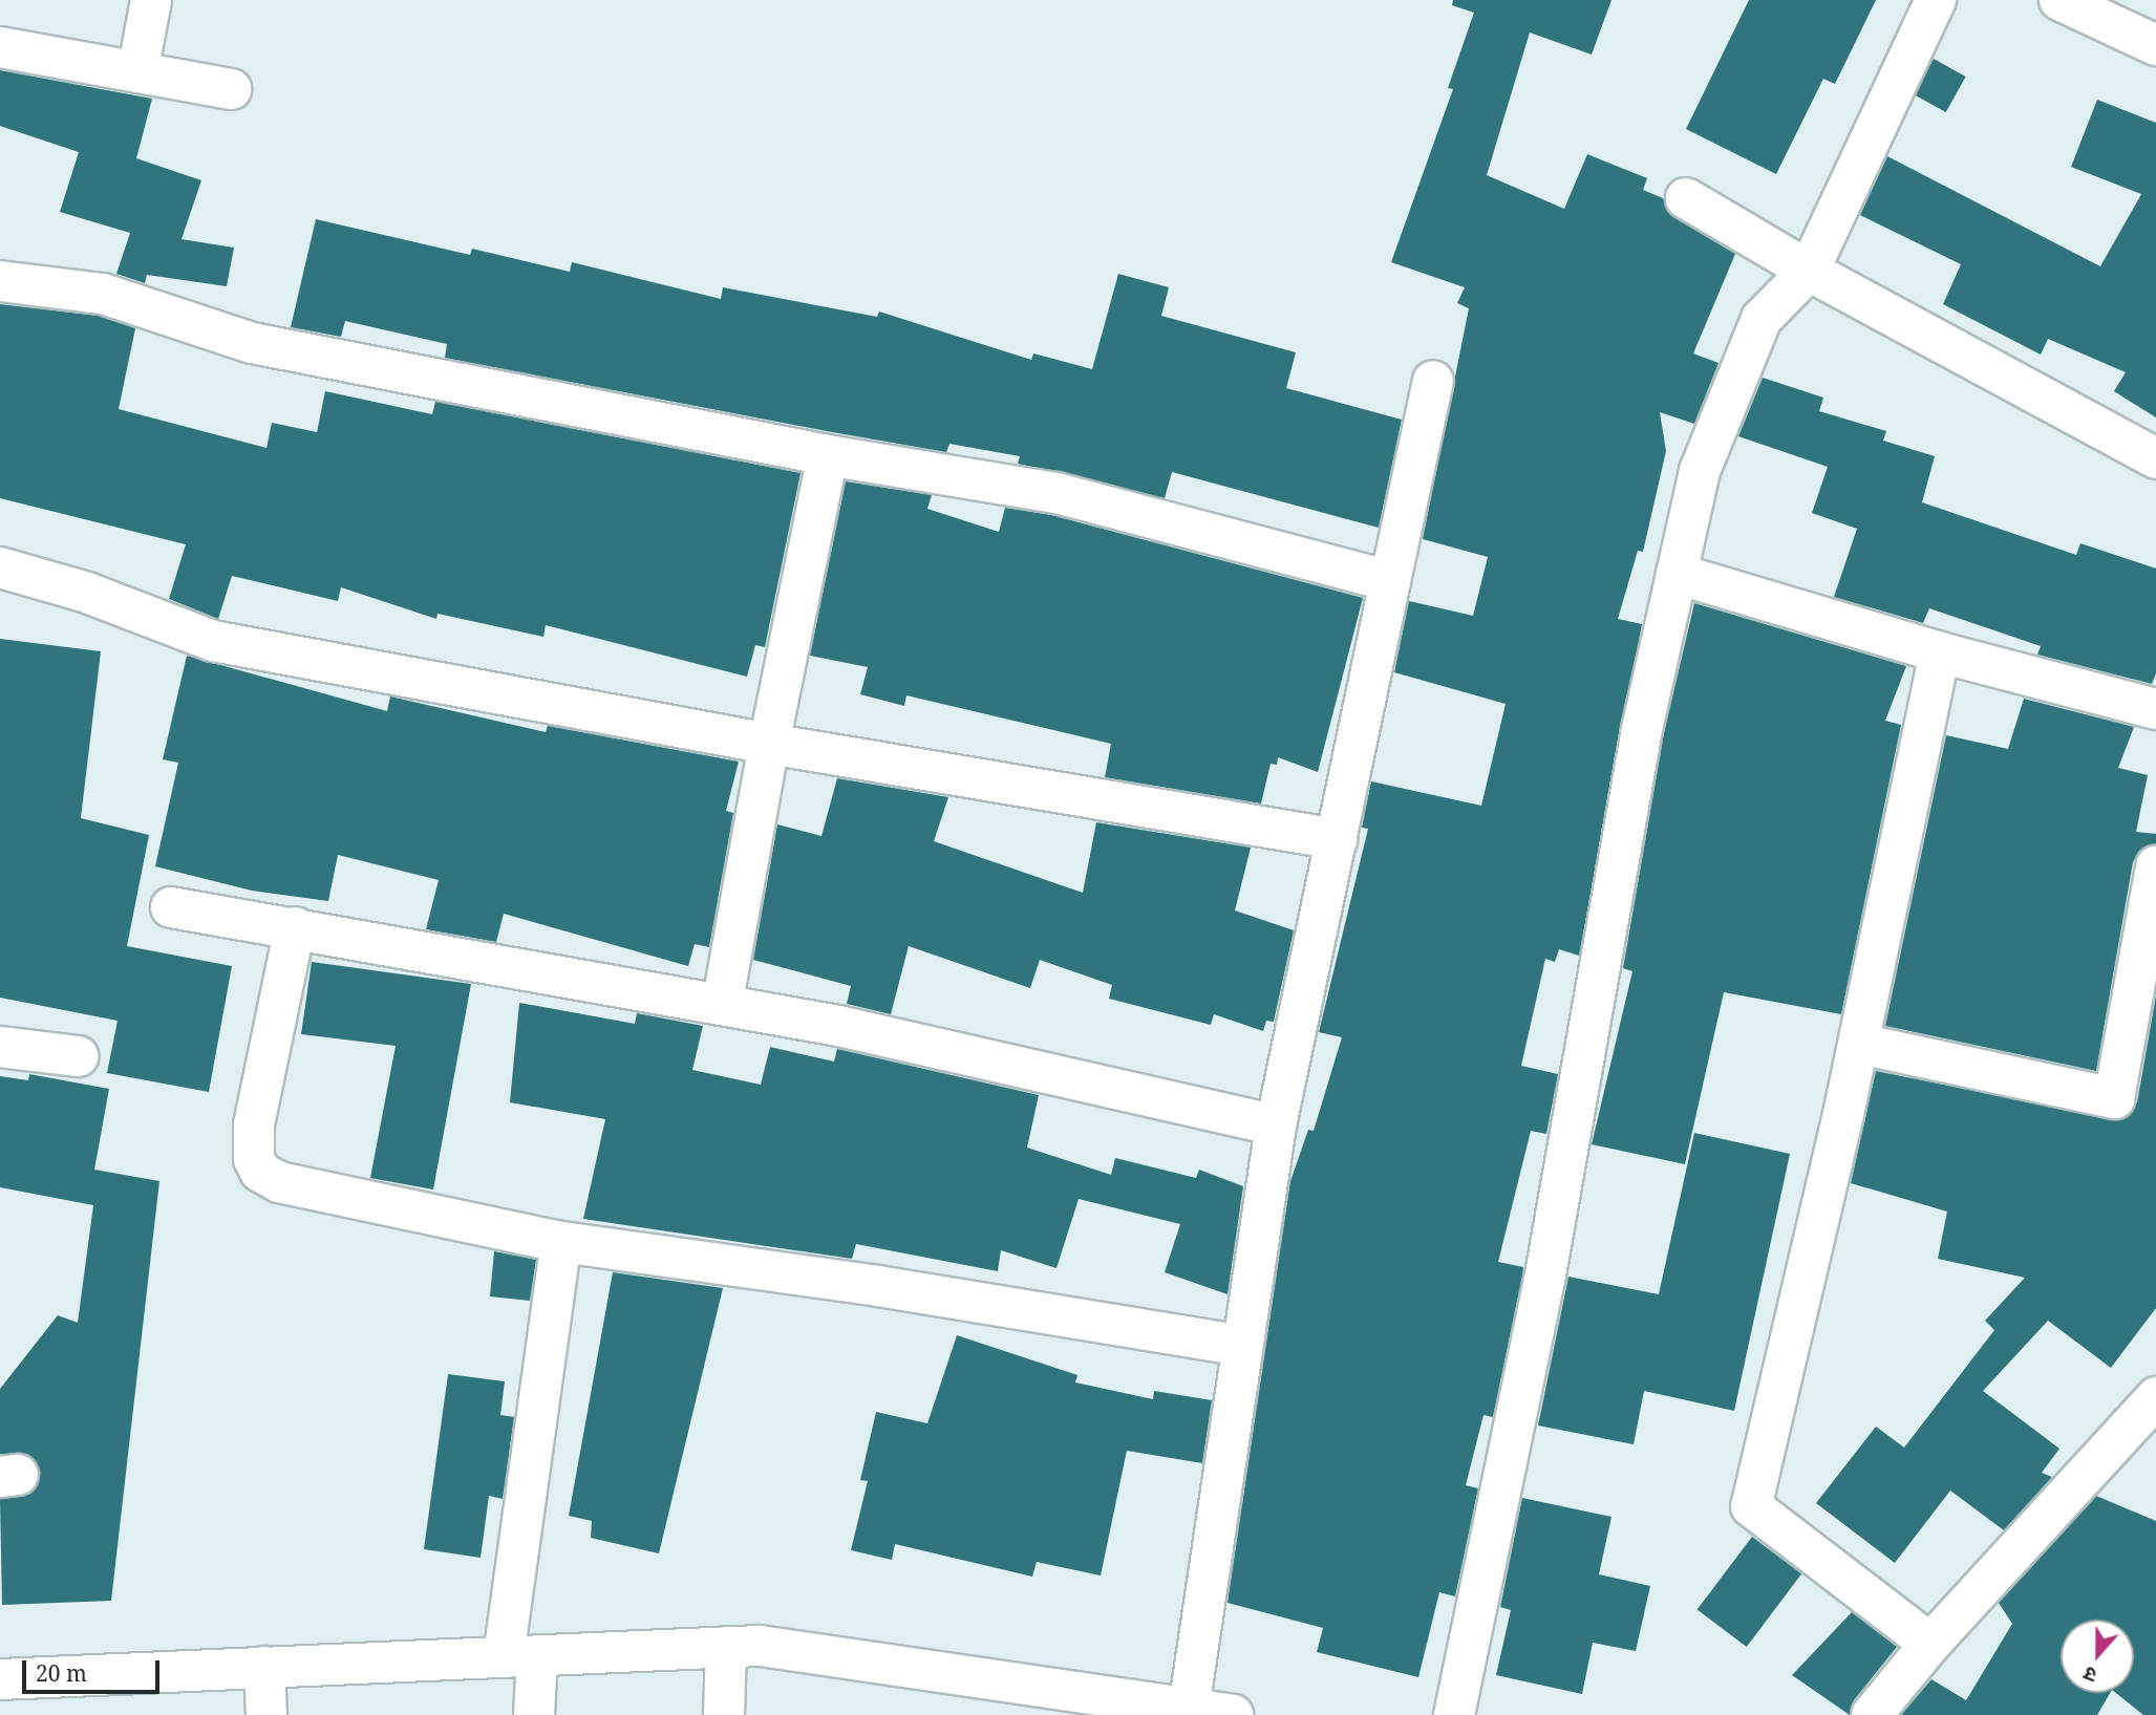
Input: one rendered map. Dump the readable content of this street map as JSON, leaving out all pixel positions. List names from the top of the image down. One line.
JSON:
{"scale_bar":"20 m","north":"bottom"}
